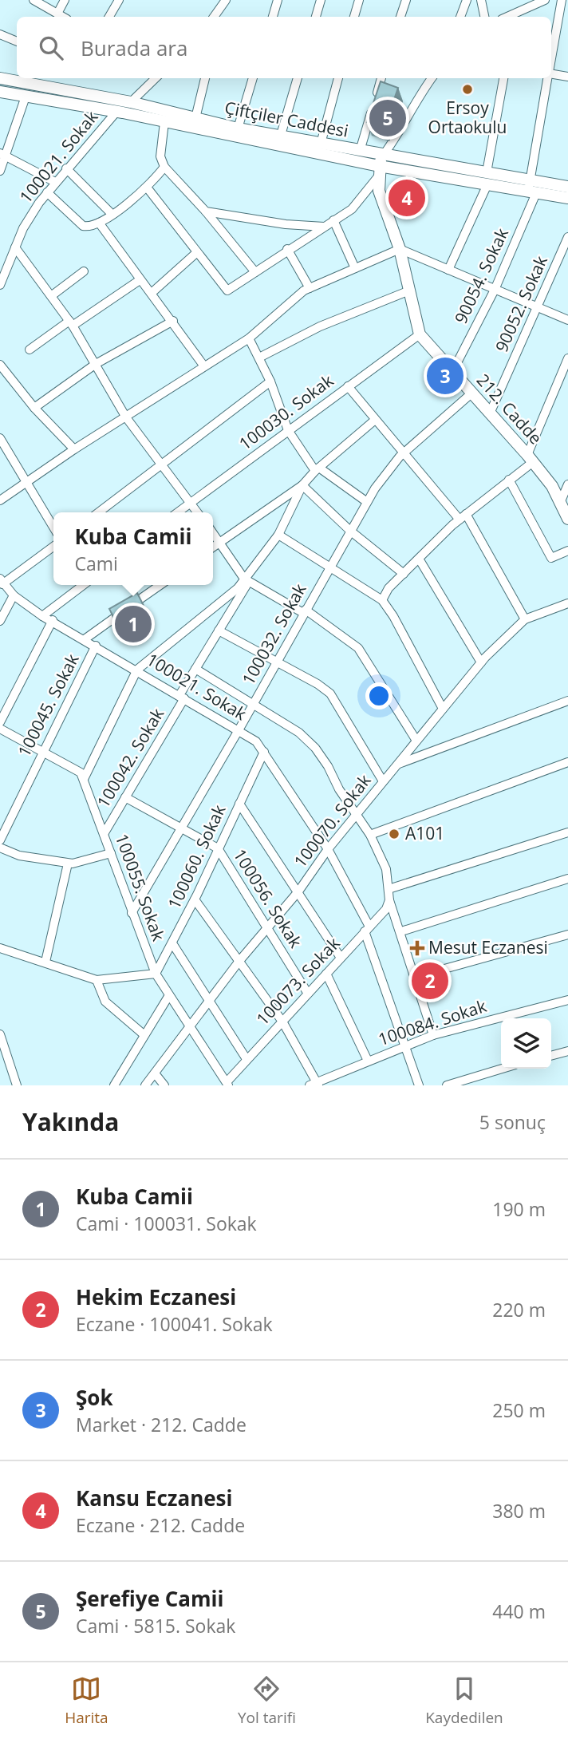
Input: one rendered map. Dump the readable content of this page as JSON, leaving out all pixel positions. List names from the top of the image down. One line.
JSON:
{"streets":{"street":["Çiftçiler Caddesi","100021. Sokak","90054. Sokak","90052. Sokak","212. Cadde","100030. Sokak","100032. Sokak","100045. Sokak","100042. Sokak","100070. Sokak","100060. Sokak","100055. Sokak","100056. Sokak","100073. Sokak","100084. Sokak"]},"crossings":[["Çiftçiler Caddesi","100021. Sokak"],["Çiftçiler Caddesi","90054. Sokak"],["Çiftçiler Caddesi","212. Cadde"],["100021. Sokak","100032. Sokak"],["100021. Sokak","100045. Sokak"],["100021. Sokak","100042. Sokak"],["100021. Sokak","100070. Sokak"],["100021. Sokak","100060. Sokak"],["100021. Sokak","100073. Sokak"],["100021. Sokak","100084. Sokak"],["90054. Sokak","212. Cadde"],["90052. Sokak","212. Cadde"],["212. Cadde","100030. Sokak"],["212. Cadde","100032. Sokak"],["100032. Sokak","100055. Sokak"],["100042. Sokak","100055. Sokak"],["100070. Sokak","100055. Sokak"],["100070. Sokak","100056. Sokak"],["100060. Sokak","100055. Sokak"],["100060. Sokak","100056. Sokak"],["100055. Sokak","100073. Sokak"],["100056. Sokak","100073. Sokak"]],"places":{"other":["Ersoy Ortaokulu","A101"],"health":["Mesut Eczanesi"]},"page":{"search":"Burada ara","pins":["5","4","3","1","2"],"popup":["Kuba Camii","Cami"],"heading":["Yakında","5 sonuç"],"list":[{"mark":"1","name":"Kuba Camii","note":"Cami · 100031. Sokak","value":"190 m"},{"mark":"2","name":"Hekim Eczanesi","note":"Eczane · 100041. Sokak","value":"220 m"},{"mark":"3","name":"Şok","note":"Market · 212. Cadde","value":"250 m"},{"mark":"4","name":"Kansu Eczanesi","note":"Eczane · 212. Cadde","value":"380 m"},{"mark":"5","name":"Şerefiye Camii","note":"Cami · 5815. Sokak","value":"440 m"}],"nav":["Harita","Yol tarifi","Kaydedilen"]}}
